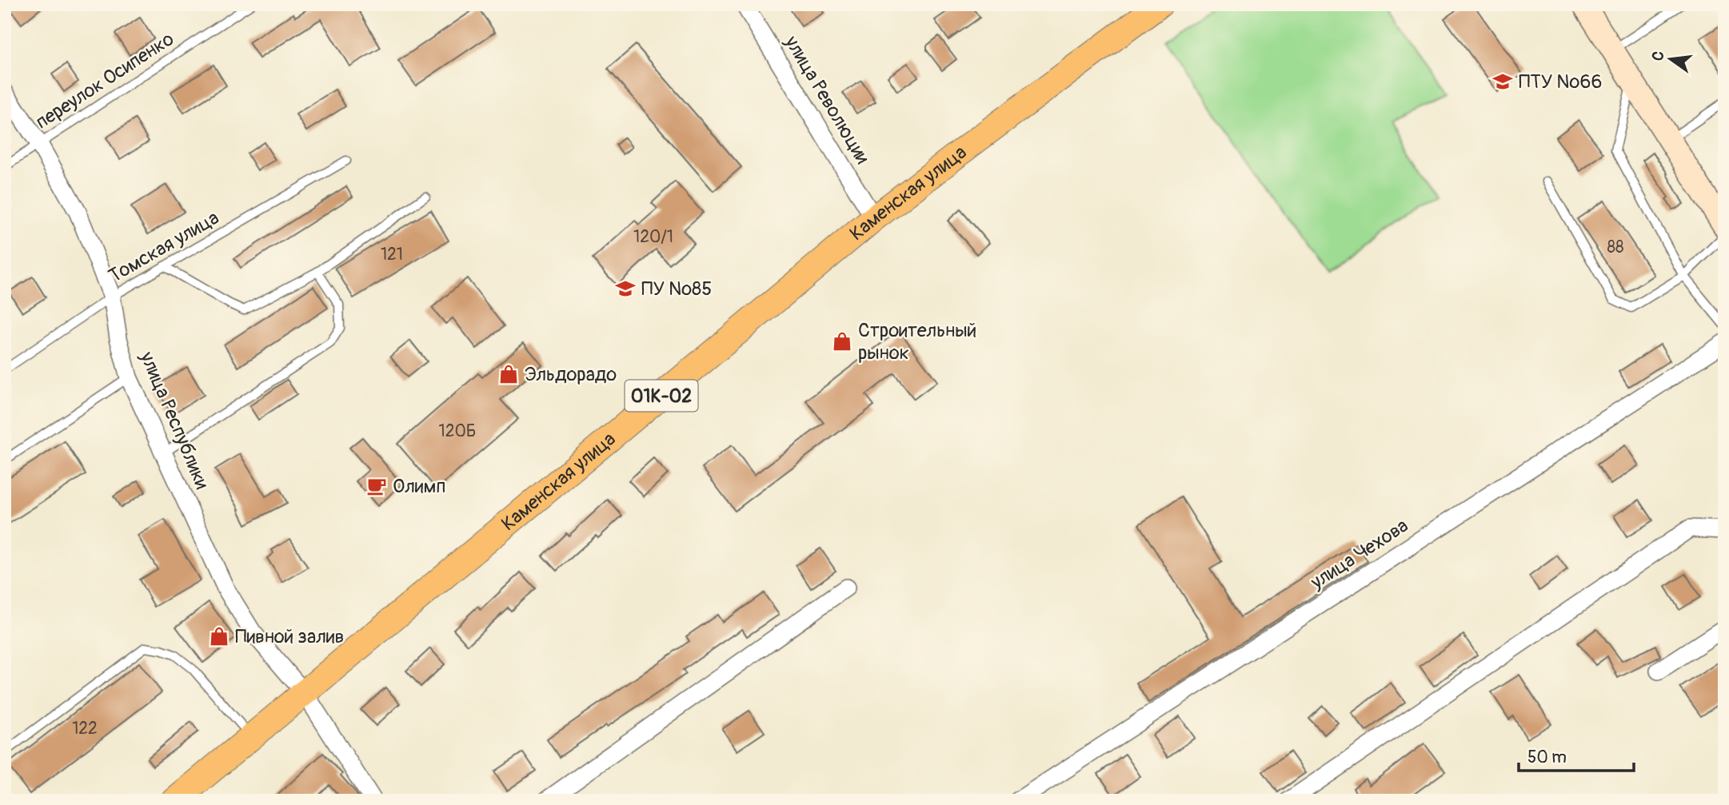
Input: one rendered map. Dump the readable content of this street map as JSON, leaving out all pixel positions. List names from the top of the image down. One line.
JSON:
{"streets":{"main road":["Каменская улица","01К-02"],"street":["улица Революции","улица Республики","улица Чехова"],"lane":["переулок Осипенко","Томская улица"]},"crossings":[["переулок Осипенко","улица Республики"],["улица Революции","Каменская улица"],["Каменская улица","улица Республики"],["Томская улица","улица Республики"]],"places":{"school or university":["ПТУ №66","ПУ №85"],"shop":["Строительный рынок","Эльдорадо","Пивной залив"],"cafe":["Олимп"]},"house_numbers":["120/1","88","121","120Б","122"],"scale_bar":"50 m","north":"left"}
